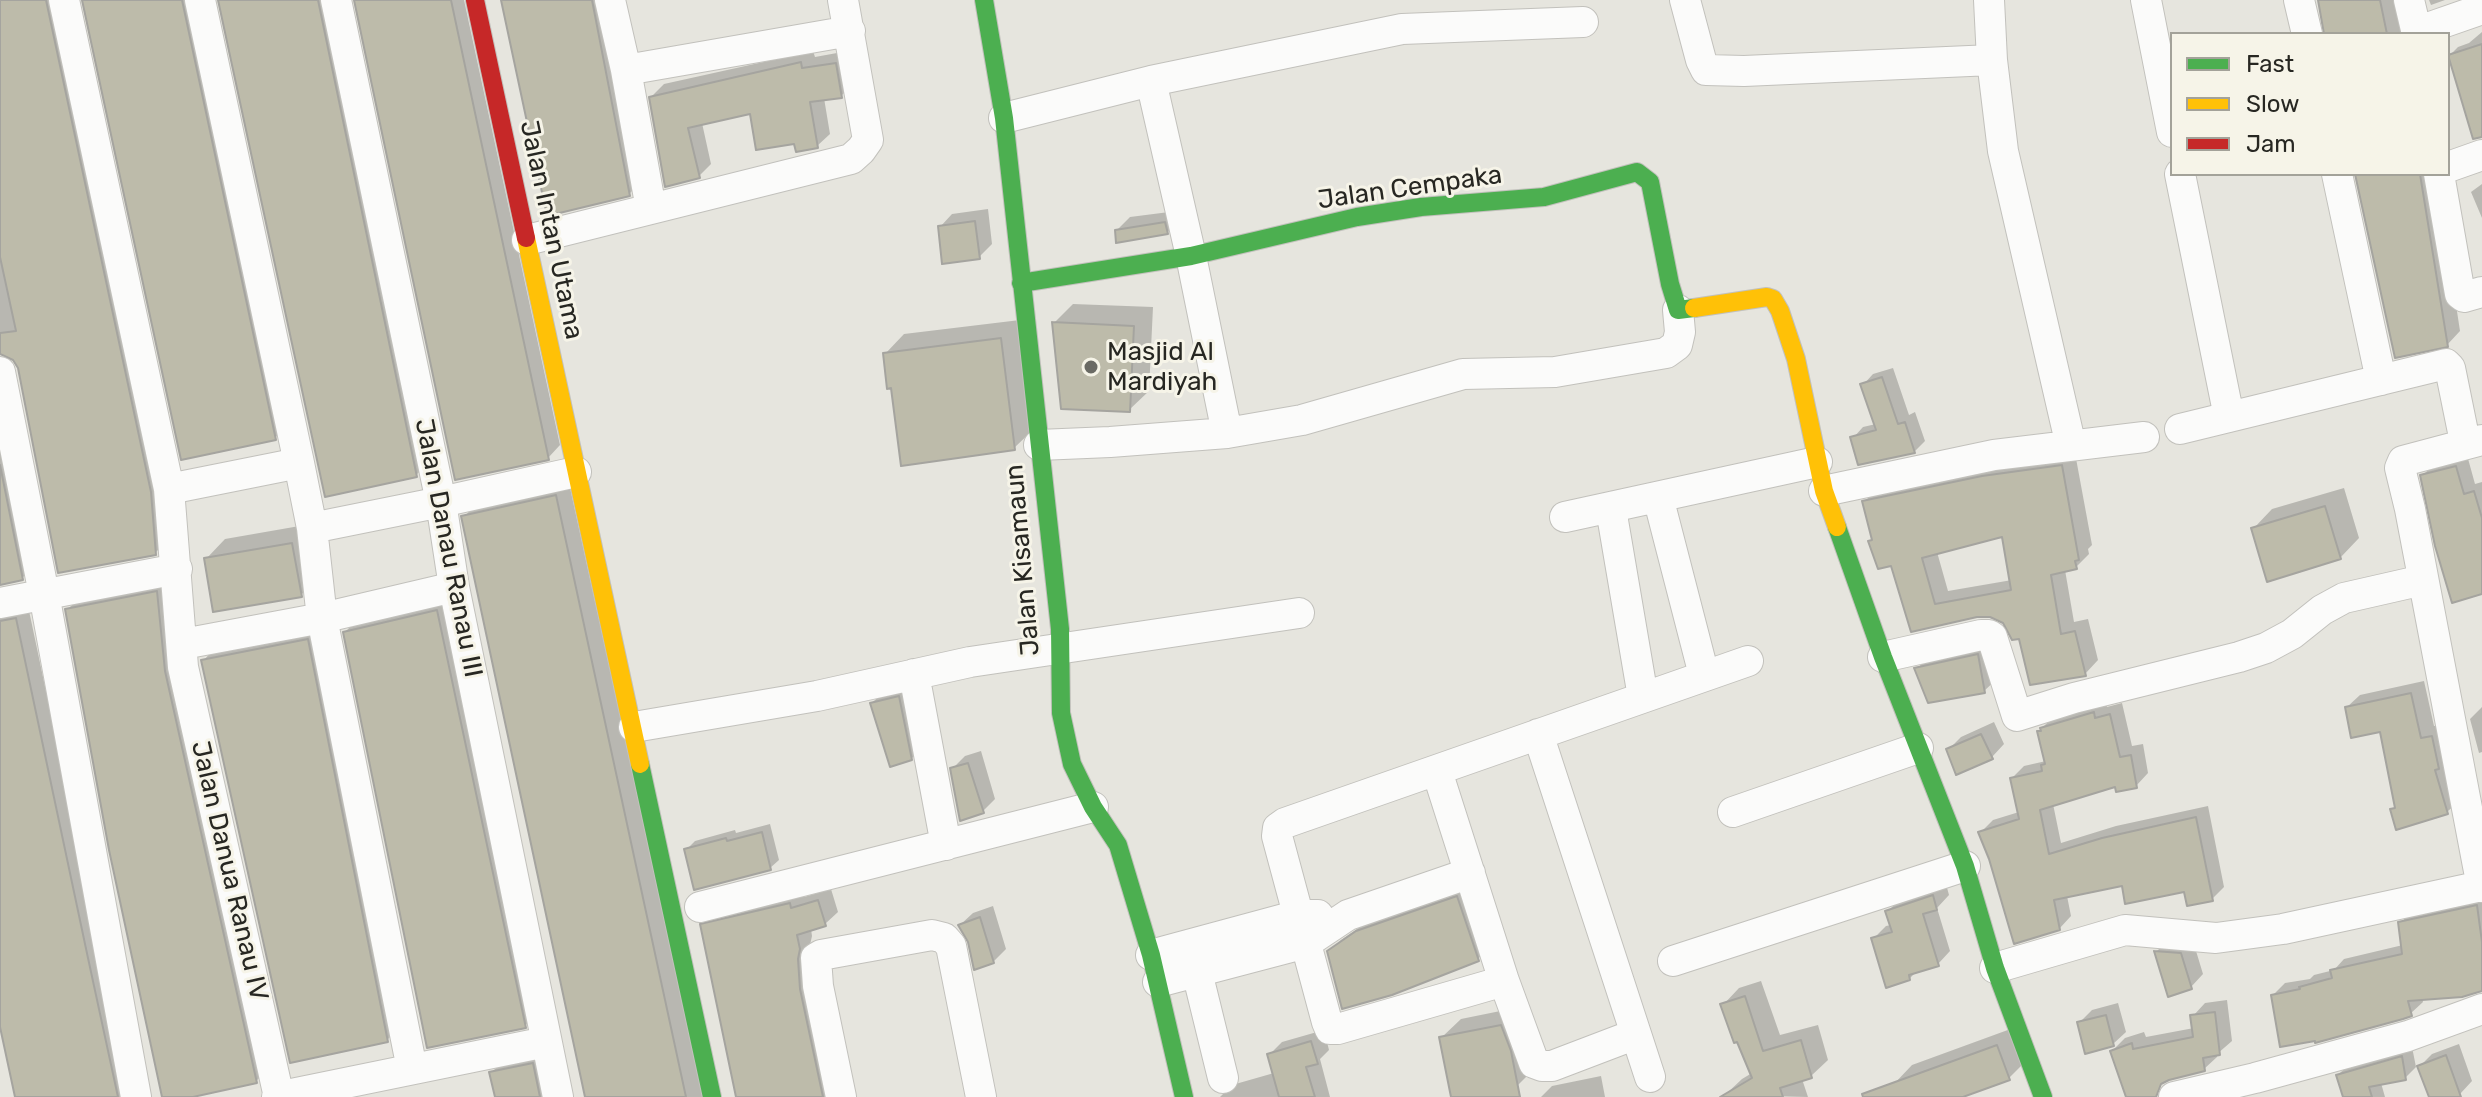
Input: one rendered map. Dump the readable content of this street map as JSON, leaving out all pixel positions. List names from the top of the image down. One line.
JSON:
{"streets":{"street":["Jalan Cempaka","Jalan Intan Utama","Jalan Danau Ranau III","Jalan Kisamaun","Jalan Danua Ranau IV"]},"crossings":[["Jalan Cempaka","Jalan Kisamaun"]],"places":["Masjid Al Mardiyah"],"legend":["Fast","Slow","Jam"]}
